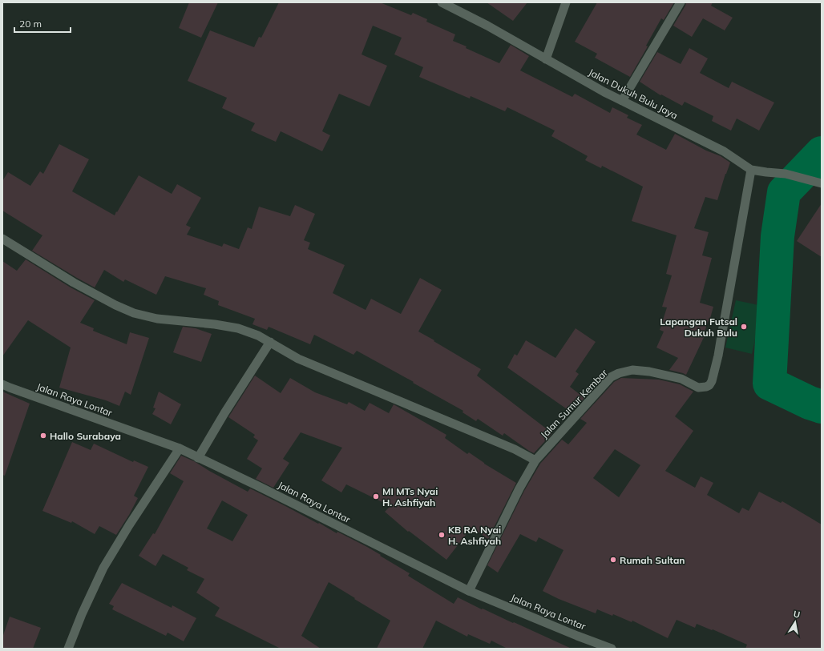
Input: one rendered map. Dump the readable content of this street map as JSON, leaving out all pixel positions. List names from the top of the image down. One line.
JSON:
{"streets":{"street":["Jalan Dukuh Bulu Jaya","Jalan Raya Lontar","Jalan Sumur Kembar"]},"crossings":[["Jalan Dukuh Bulu Jaya","Jalan Sumur Kembar"],["Jalan Raya Lontar","Jalan Sumur Kembar"]],"places":["Lapangan Futsal Dukuh Bulu","Hallo Surabaya","MI MTs Nyai H. Ashfiyah","KB RA Nyai H. Ashfiyah","Rumah Sultan"],"scale_bar":"20 m","north":"top"}
